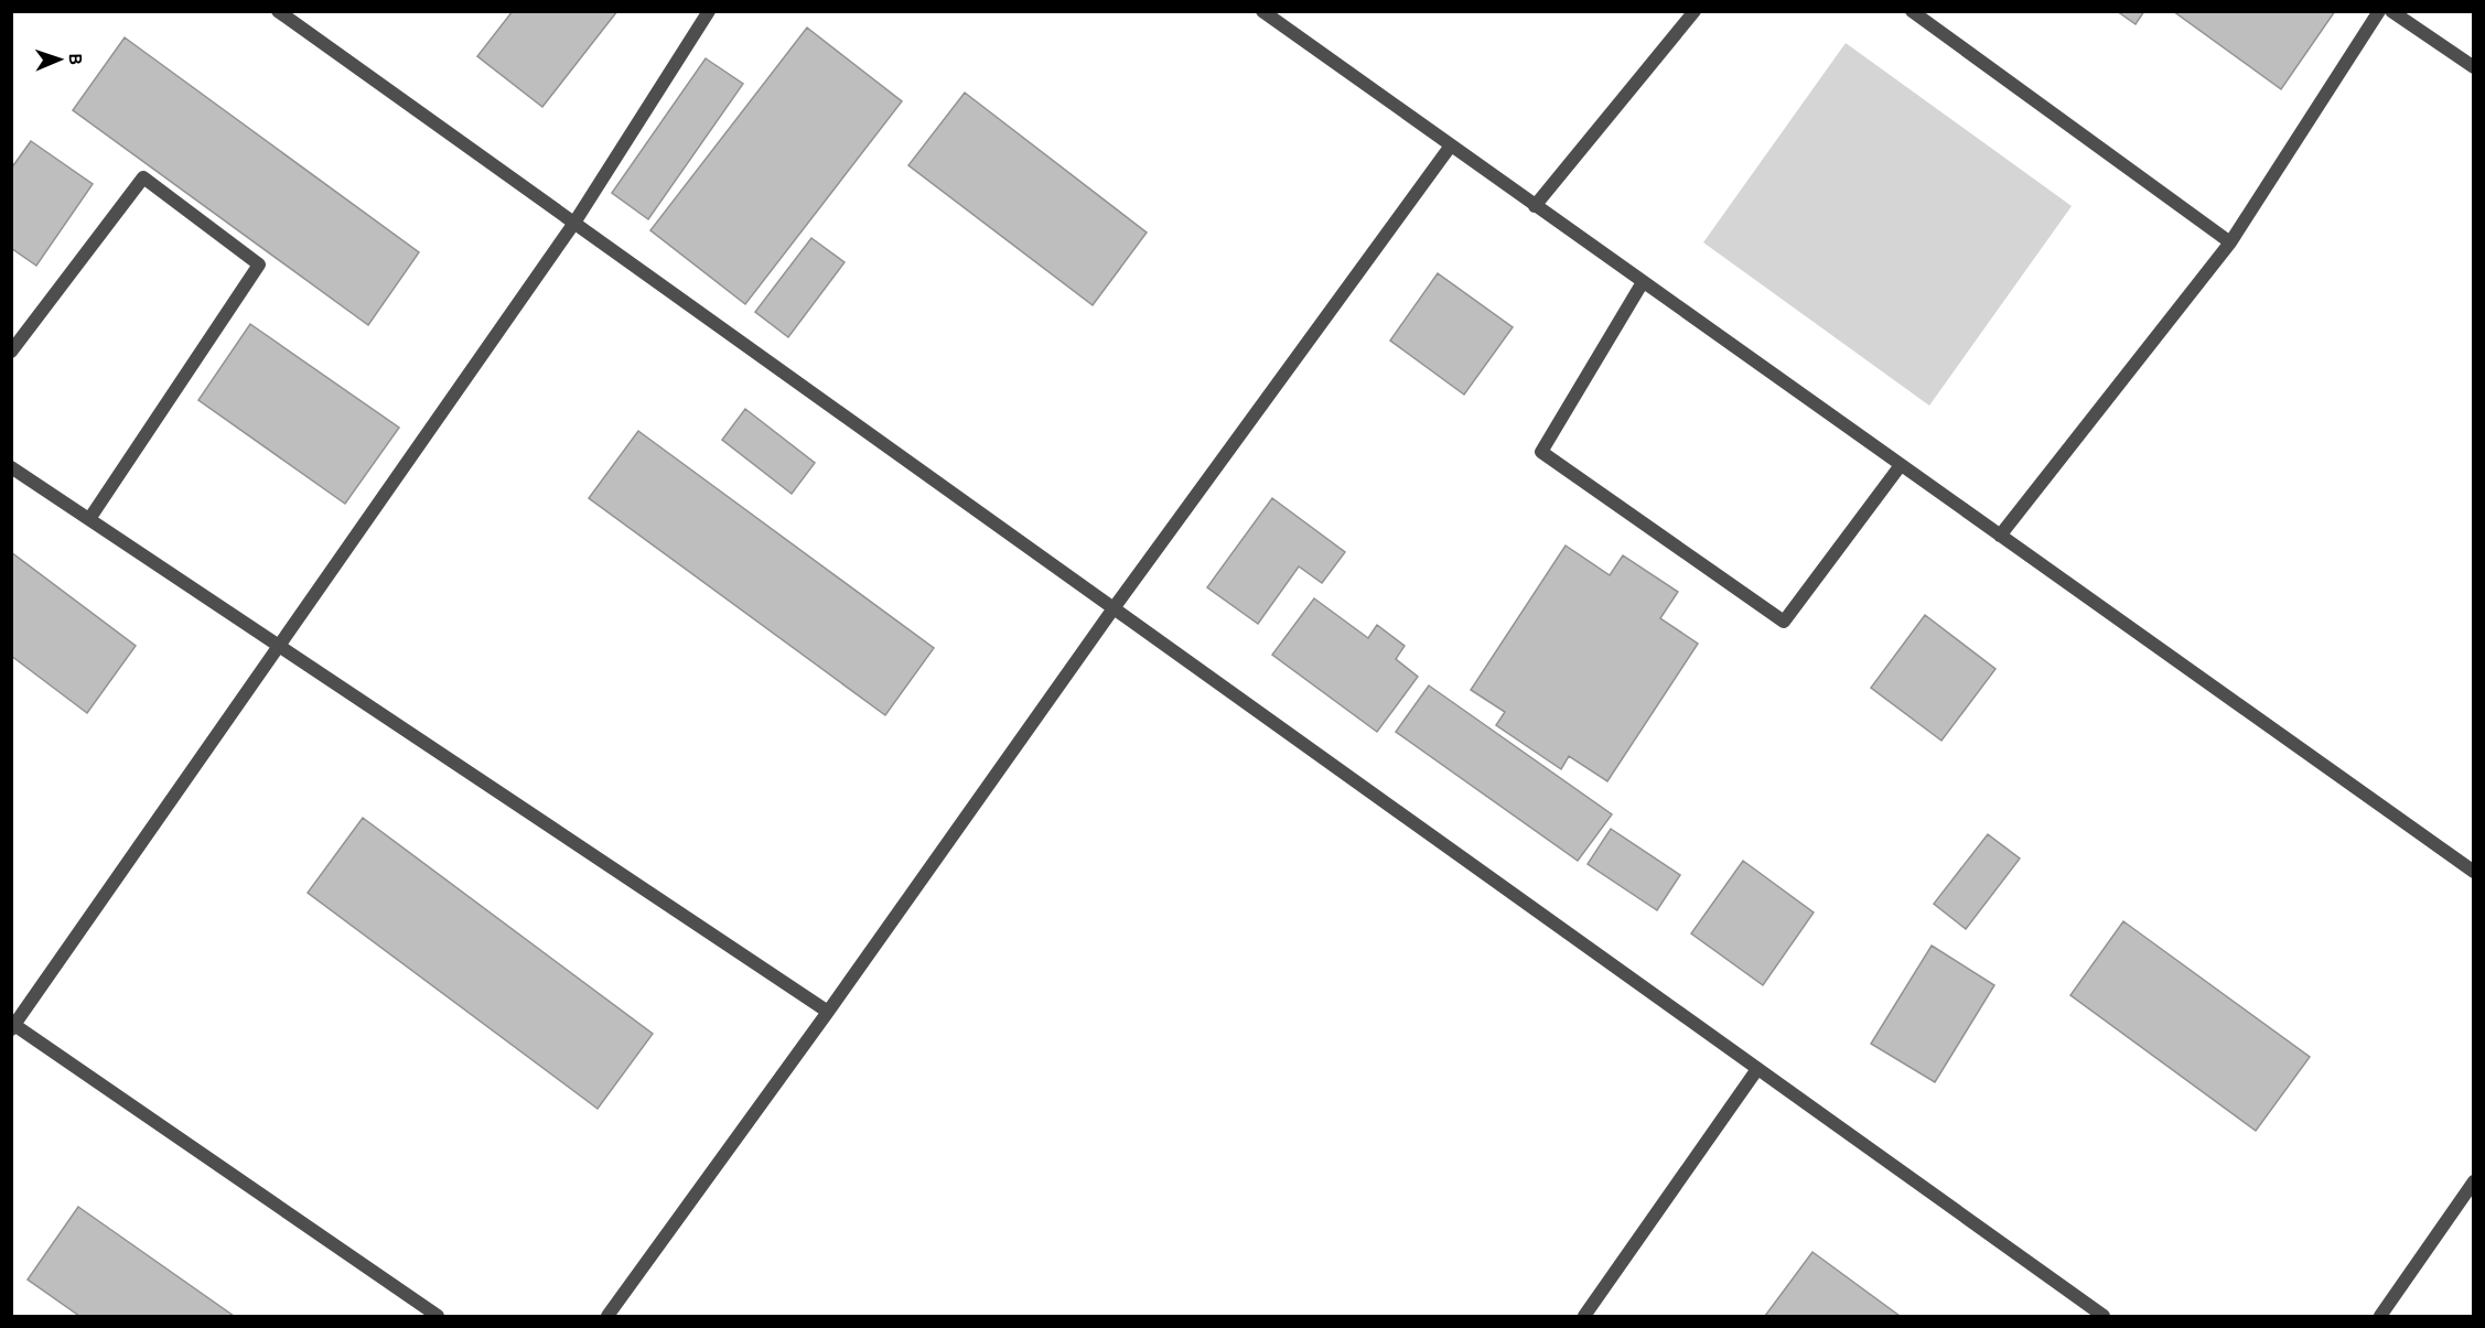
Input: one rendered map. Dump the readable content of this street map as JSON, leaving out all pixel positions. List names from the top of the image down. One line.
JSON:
{"north":"right"}
